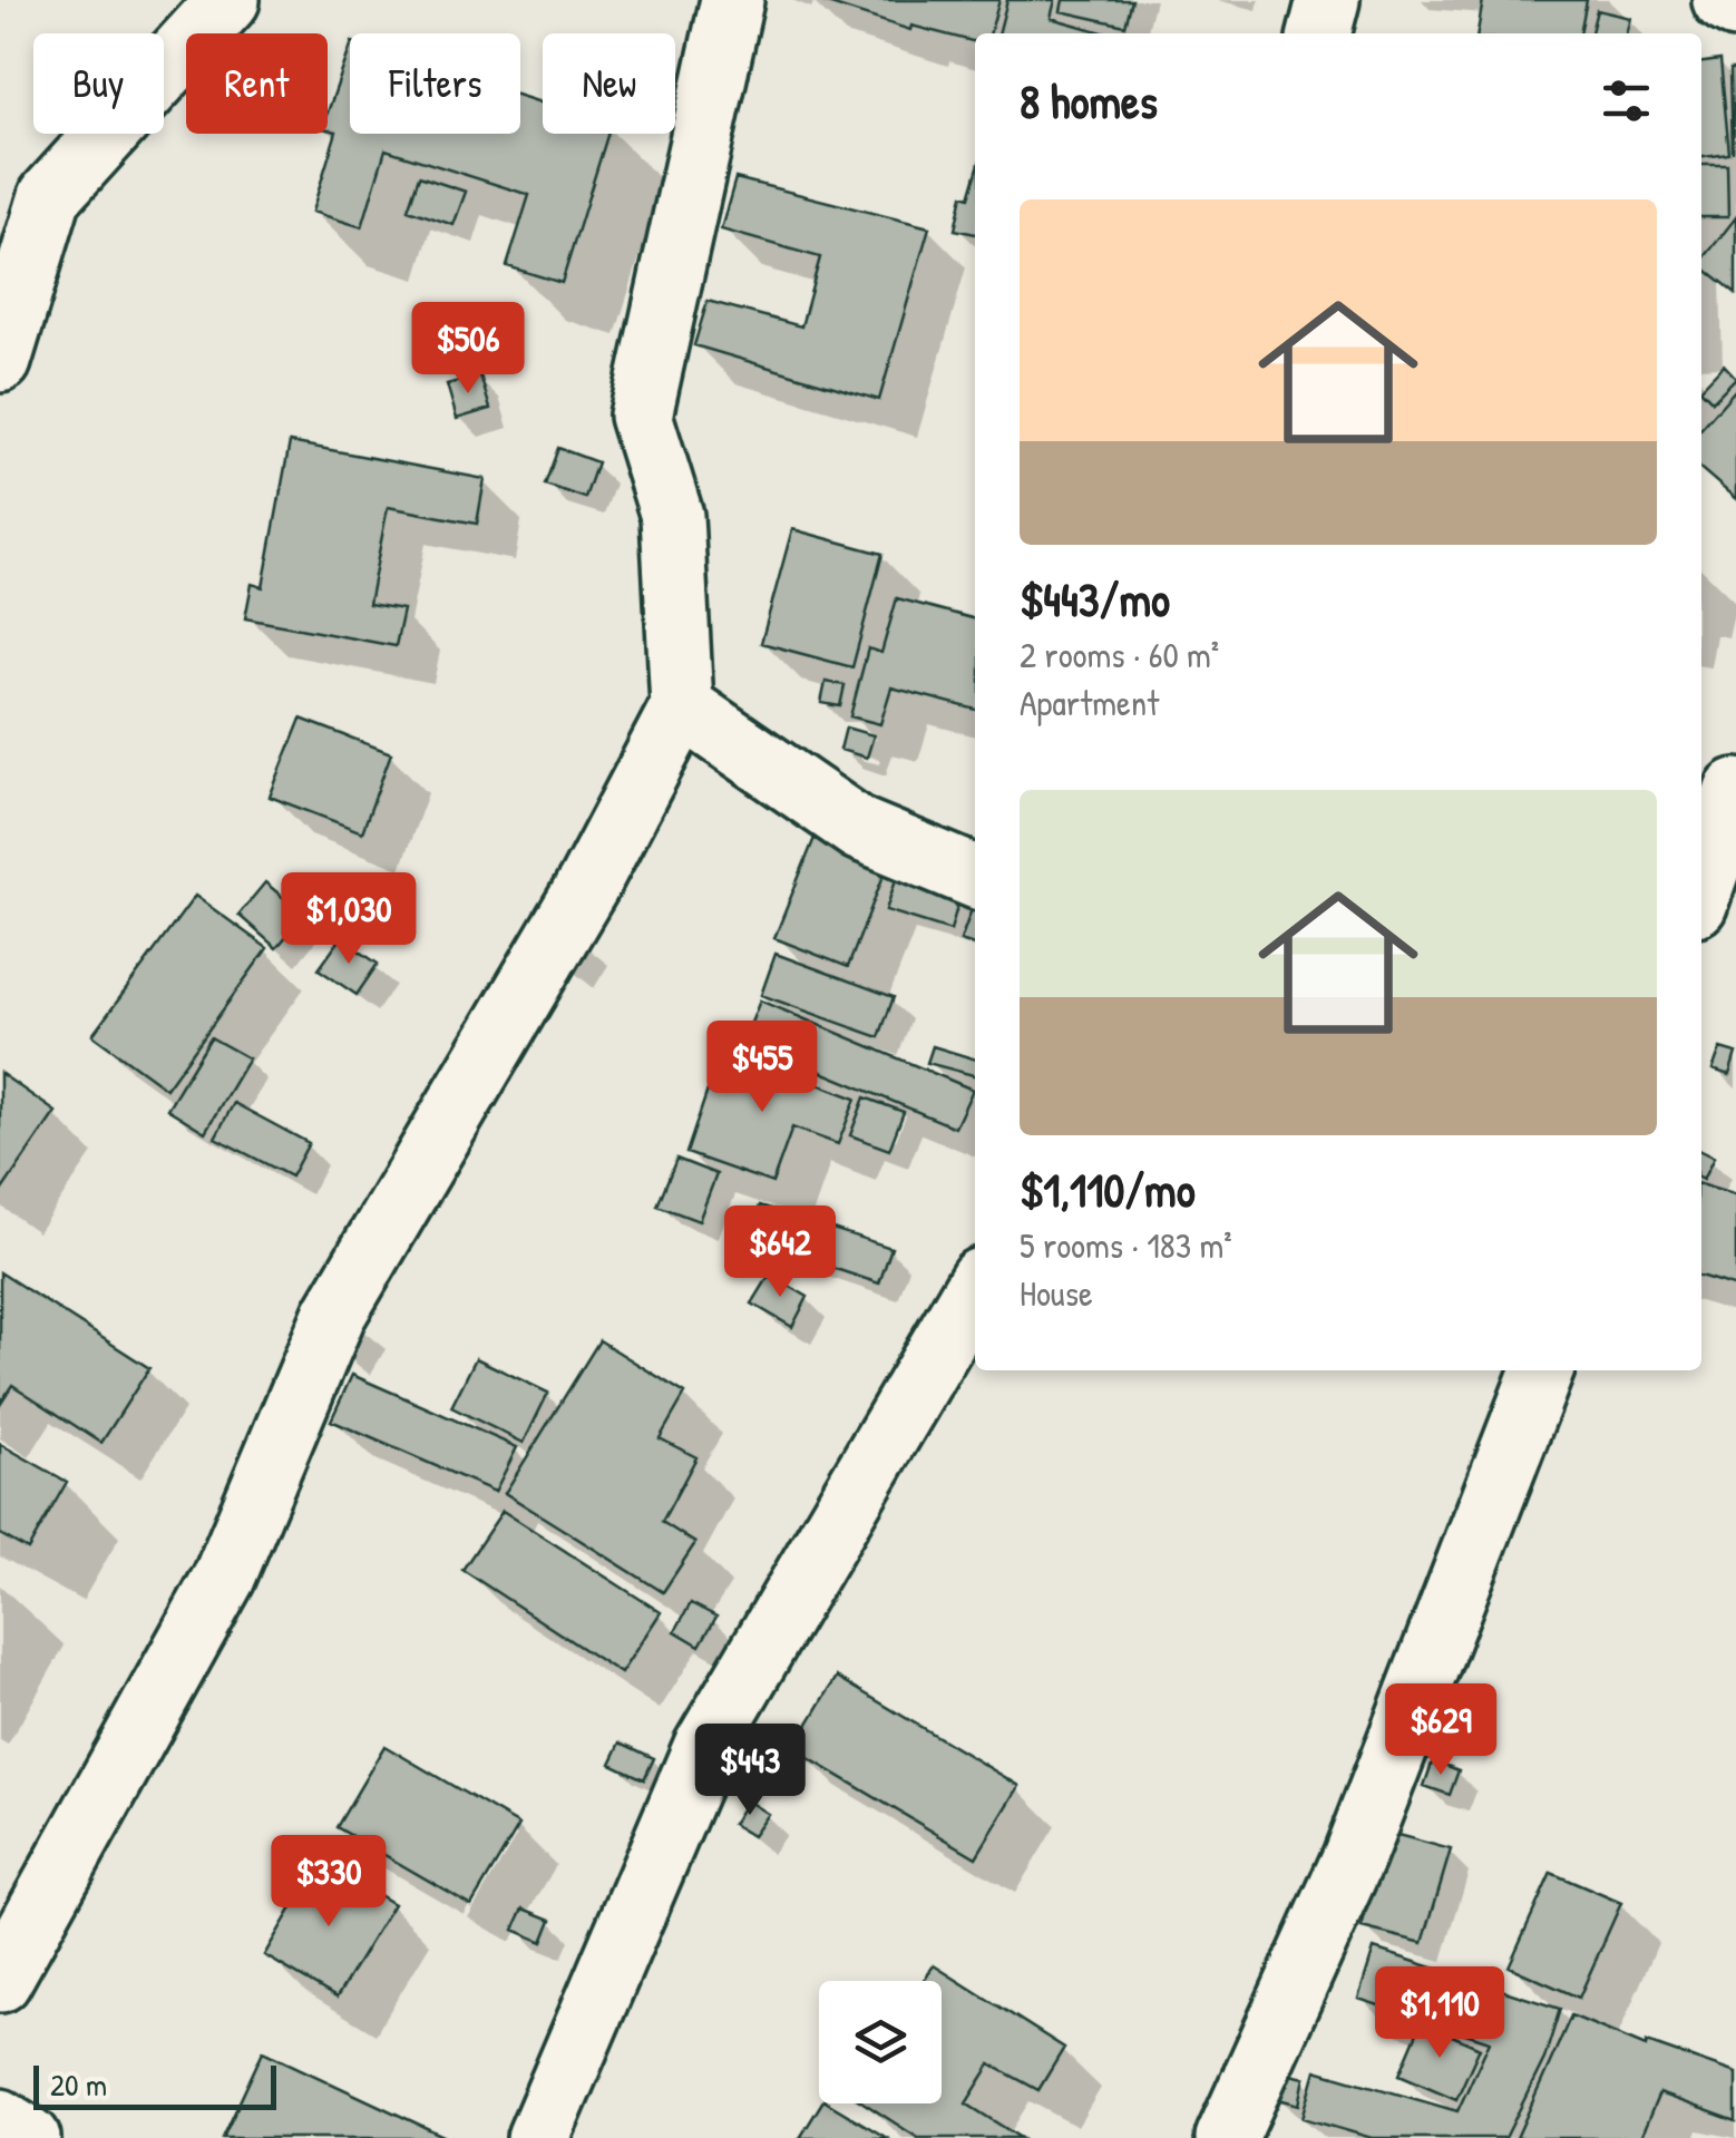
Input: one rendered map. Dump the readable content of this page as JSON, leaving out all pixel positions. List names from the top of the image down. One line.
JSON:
{"scale_bar":"20 m","page":{"chip":["Buy","Rent","Filters","New"],"heading":"8 homes","list":[{"name":"$443/mo","note":"2 rooms · 60 m² · Apartment"},{"name":"$1,110/mo","note":"5 rooms · 183 m² · House"}],"price":["$506","$1,030","$455","$642","$629","$443","$330","$1,110"],"scale":"20 m"}}
